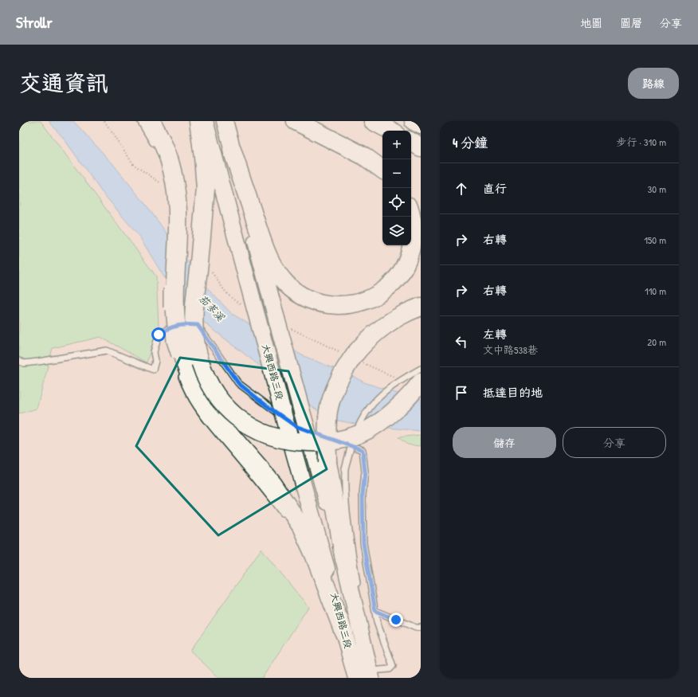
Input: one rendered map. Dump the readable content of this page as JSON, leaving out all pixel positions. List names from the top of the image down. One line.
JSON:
{"streets":{"street":["大興西路三段"]},"water":["茄苳溪"],"page":{"header":"Strollr","nav":["地圖","圖層","分享"],"title":"交通資訊","buttons":["路線",["儲存","分享"]],"heading":["4 分鐘","步行 · 310 m"],"map_buttons":["+","−"],"list":[["直行","30 m"],["右轉","150 m"],["右轉","110 m"],["左轉","文中路538巷","20 m"],"抵達目的地"]}}
